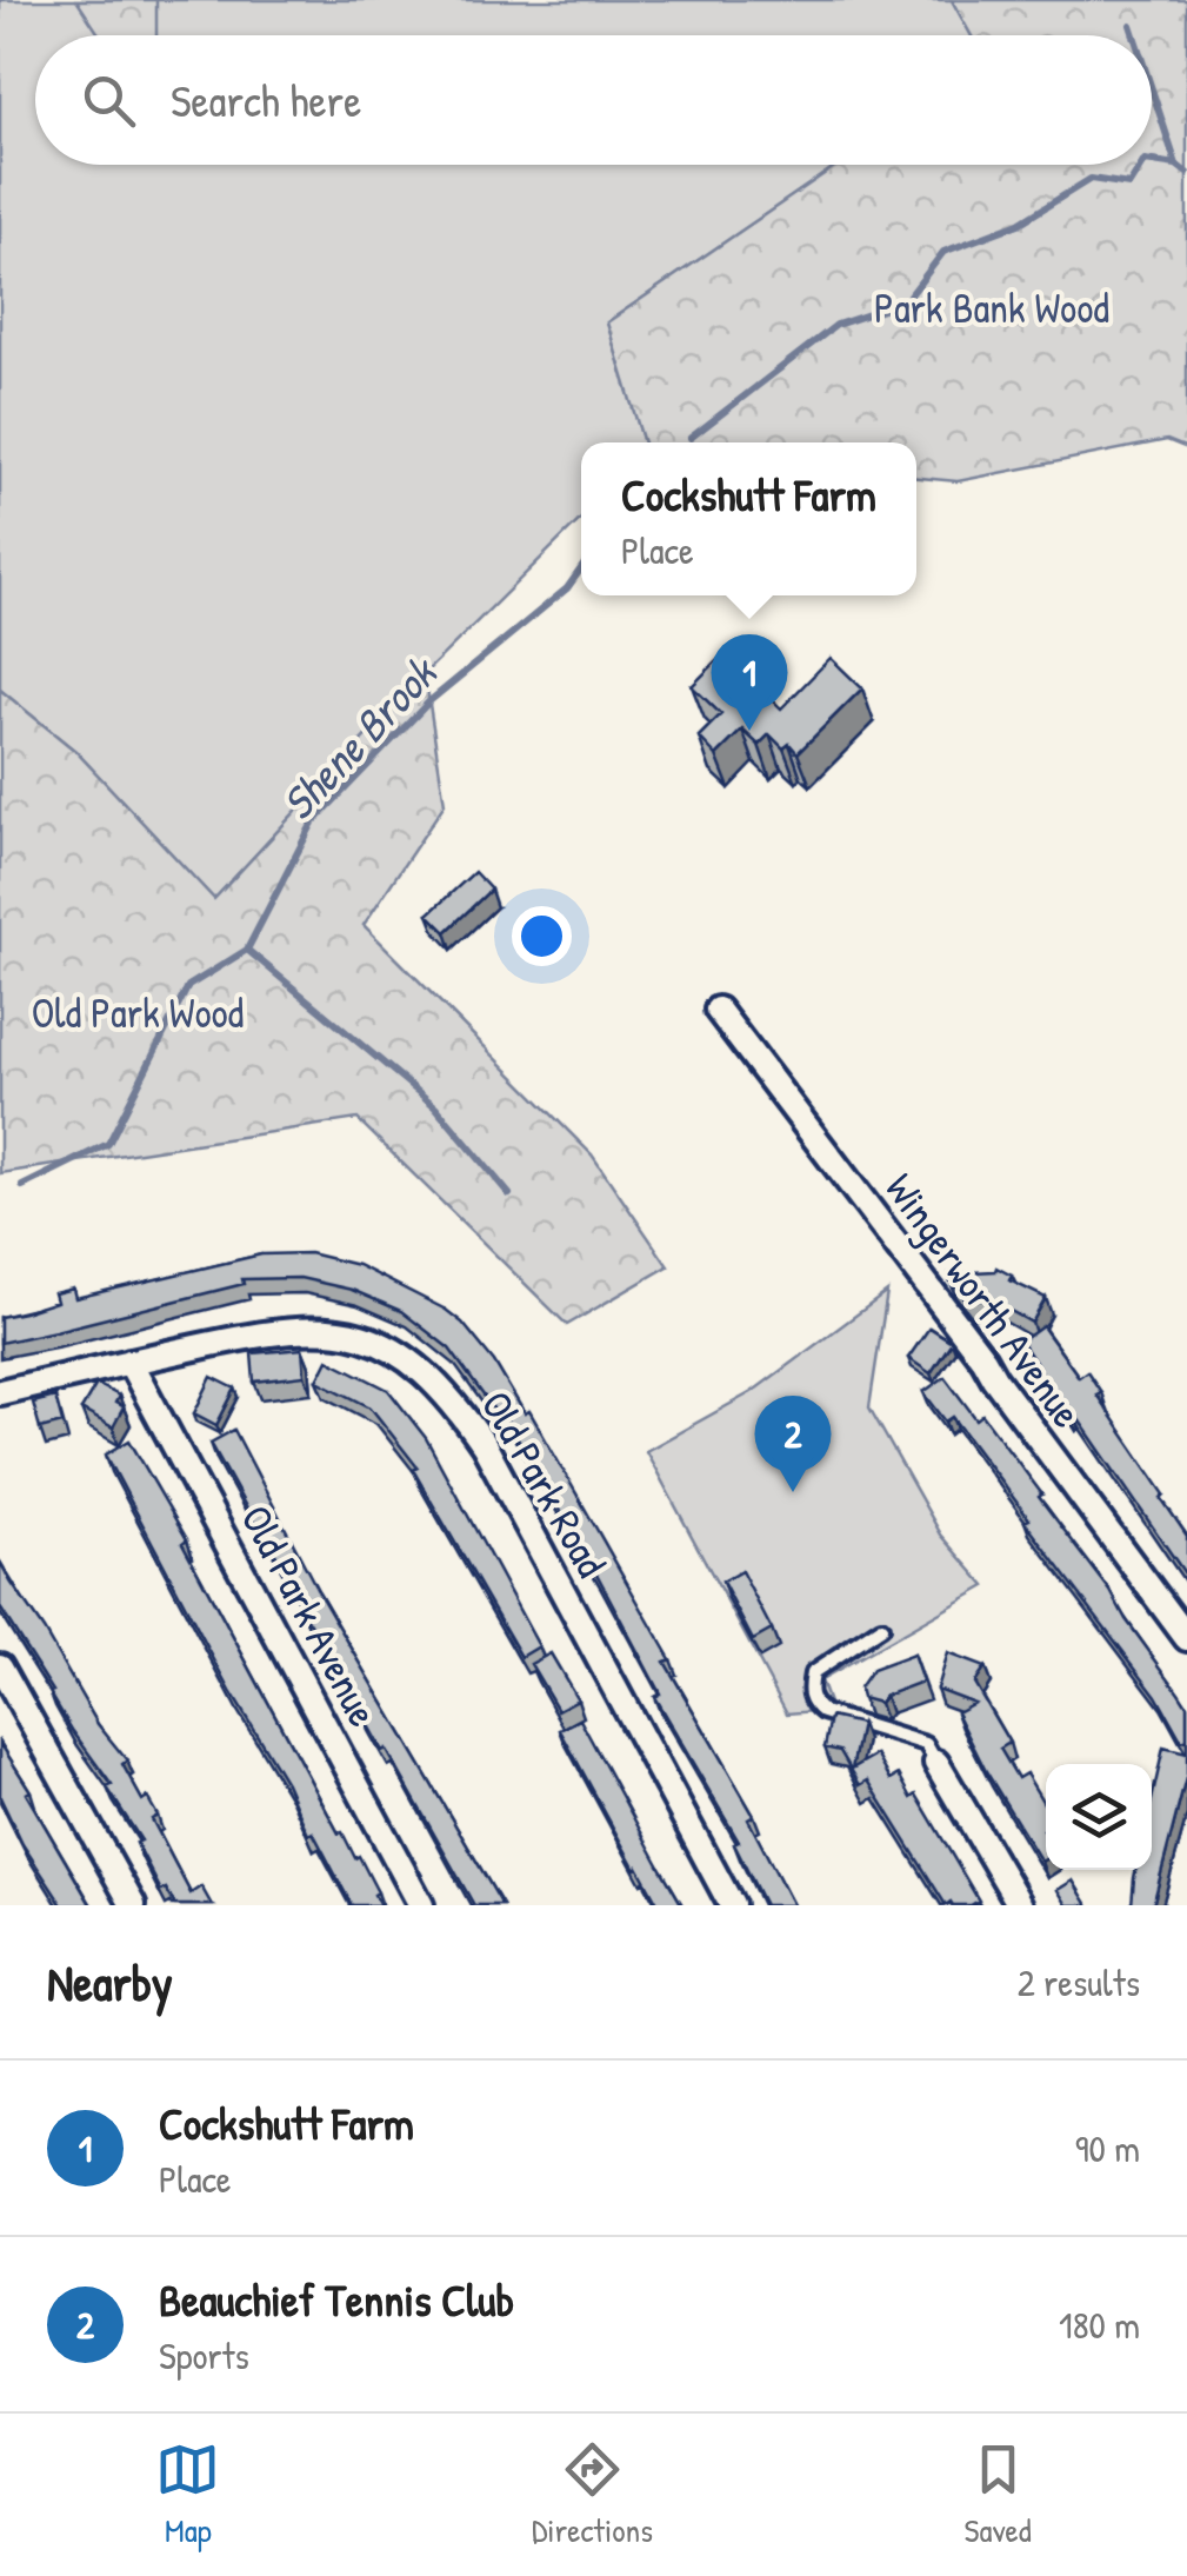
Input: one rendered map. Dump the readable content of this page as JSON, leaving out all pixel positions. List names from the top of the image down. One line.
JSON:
{"streets":{"street":["Wingerworth Avenue","Old Park Road","Old Park Avenue"]},"crossings":[["Old Park Road","Old Park Avenue"]],"water":["Shene Brook"],"parks":["Park Bank Wood","Old Park Wood"],"page":{"search":"Search here","popup":["Cockshutt Farm","Place"],"pins":["1","2"],"heading":["Nearby","2 results"],"list":[{"mark":"1","name":"Cockshutt Farm","note":"Place","value":"90 m"},{"mark":"2","name":"Beauchief Tennis Club","note":"Sports","value":"180 m"}],"nav":["Map","Directions","Saved"]}}
